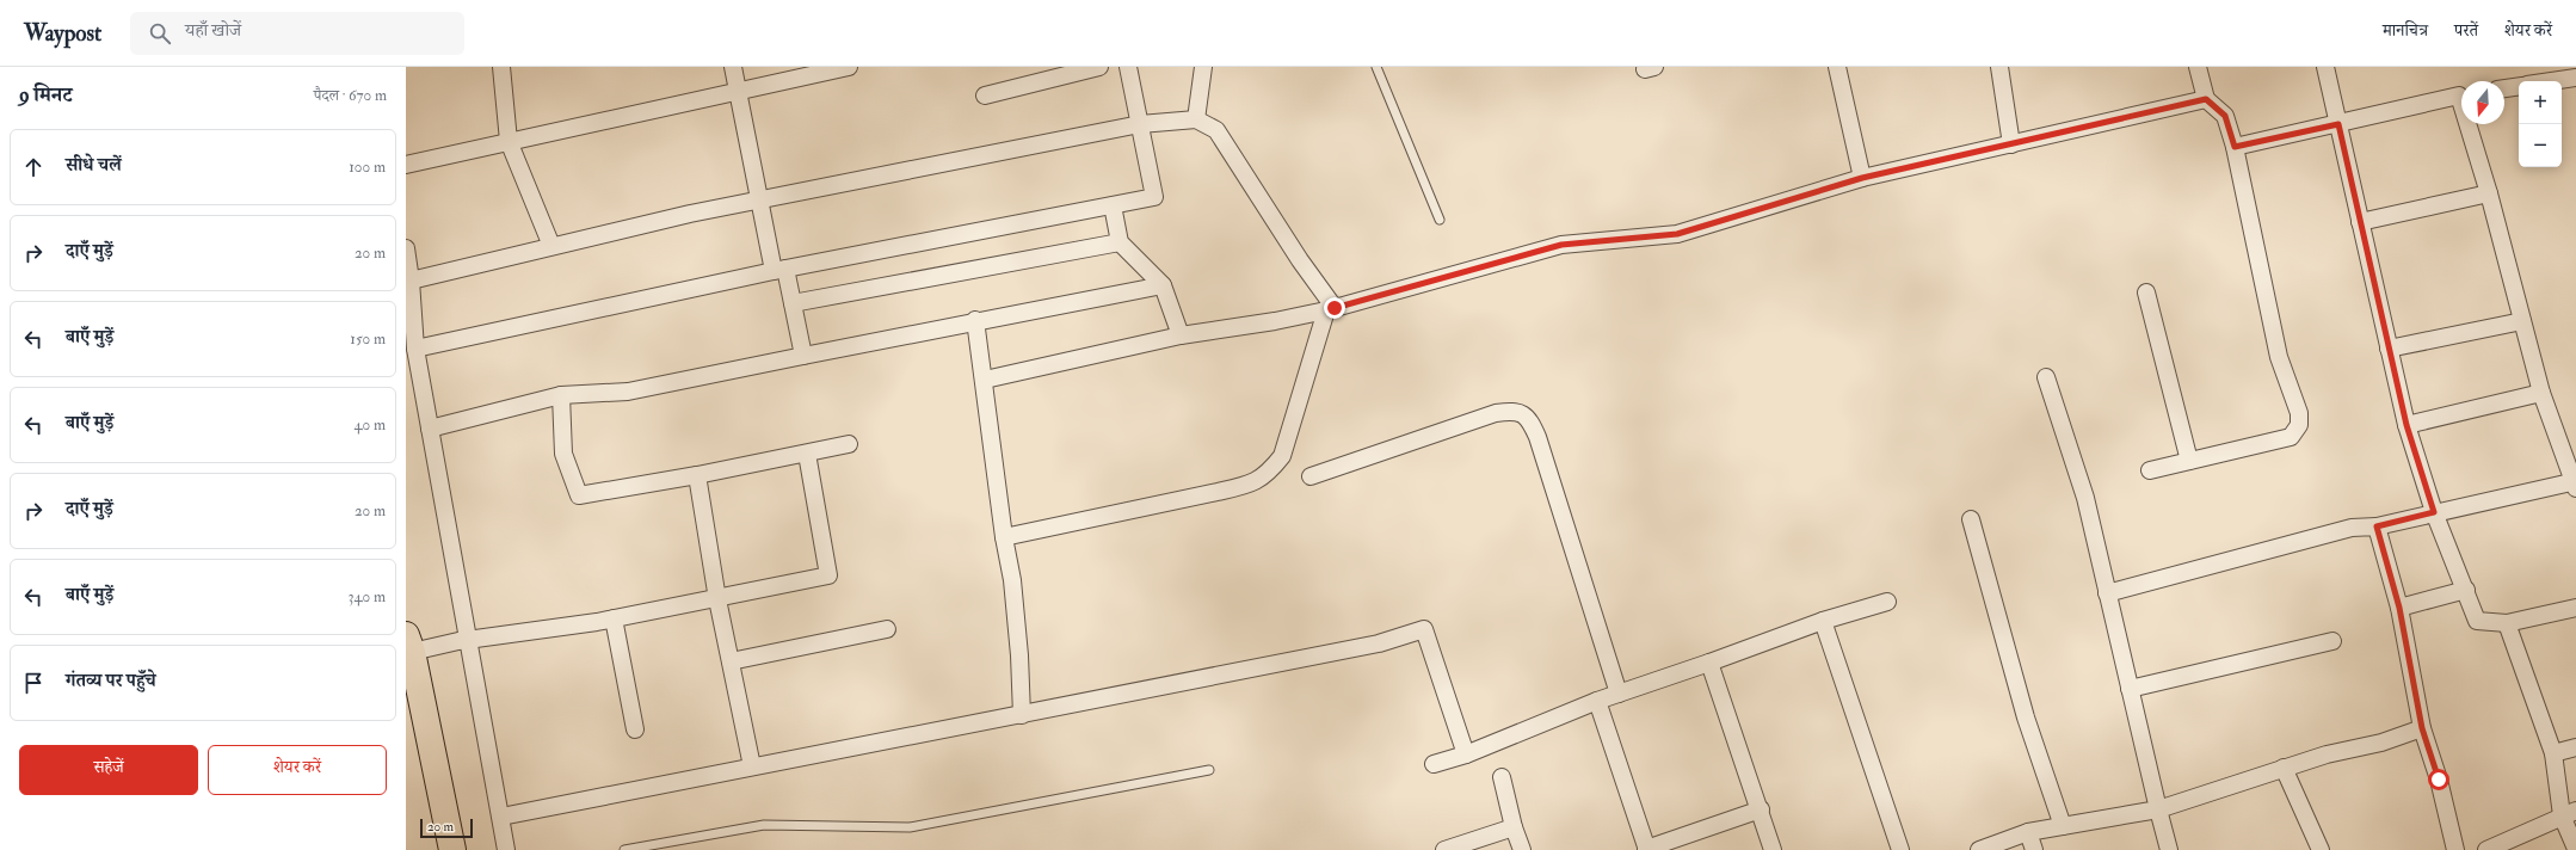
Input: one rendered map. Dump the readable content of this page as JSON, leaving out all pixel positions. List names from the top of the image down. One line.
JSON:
{"scale_bar":"20 m","north":"bottom","page":{"header":"Waypost","search":"यहाँ खोजें","nav":["मानचित्र","परतें","शेयर करें"],"heading":["9 मिनट","पैदल · 670 m"],"map_buttons":["+","−"],"list":[["सीधे चलें","100 m"],["दाएँ मुड़ें","20 m"],["बाएँ मुड़ें","150 m"],["बाएँ मुड़ें","40 m"],["दाएँ मुड़ें","20 m"],["बाएँ मुड़ें","340 m"],"गंतव्य पर पहुँचे"],"buttons":["सहेजें","शेयर करें"],"scale":"20 m"}}
